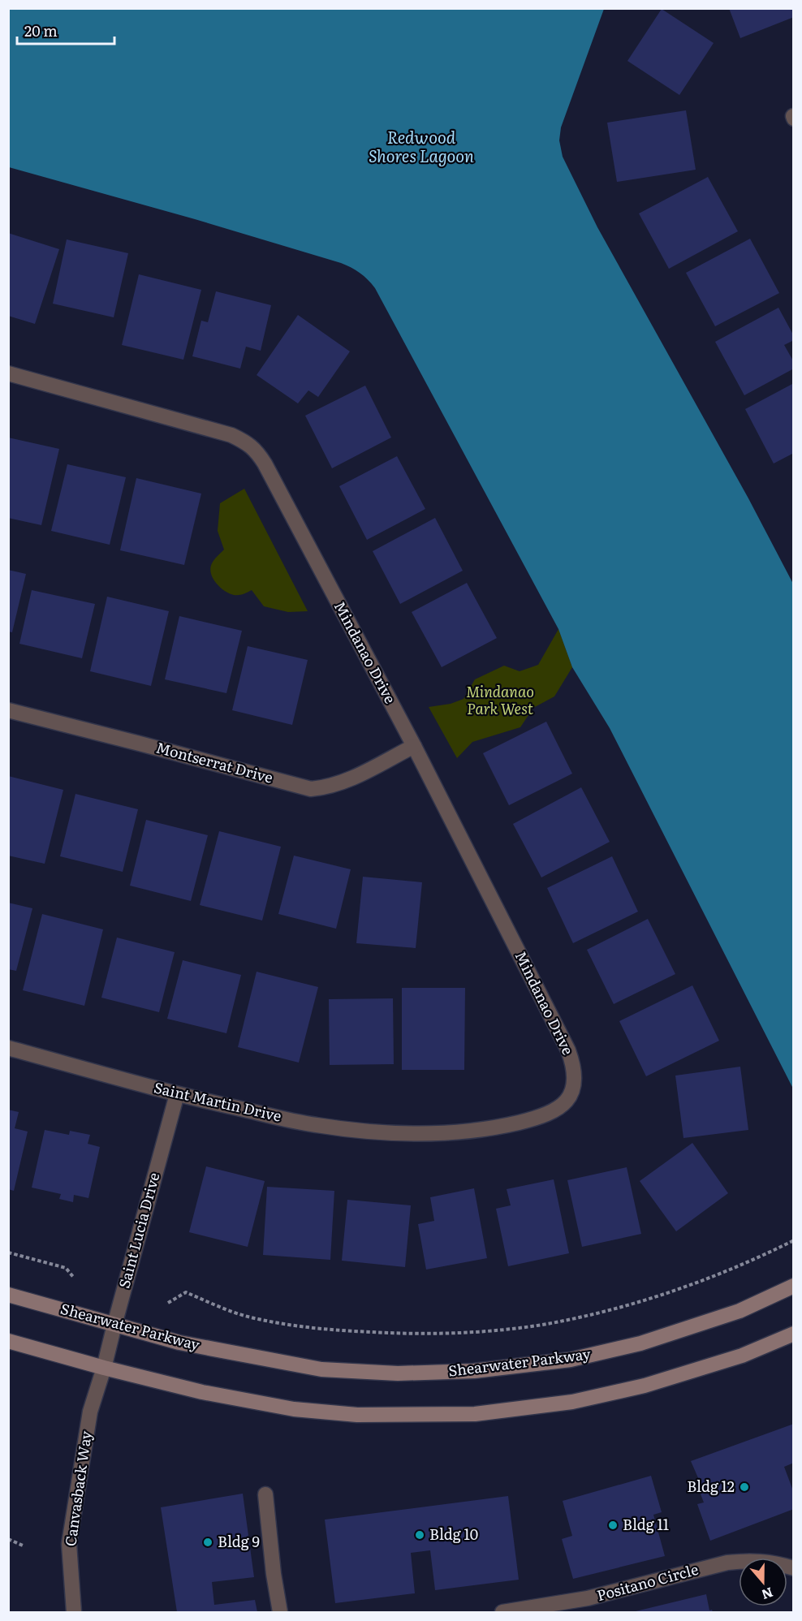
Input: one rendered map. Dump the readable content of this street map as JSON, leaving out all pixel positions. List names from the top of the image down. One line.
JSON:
{"streets":{"main road":["Shearwater Parkway"],"street":["Mindanao Drive","Montserrat Drive","Saint Martin Drive","Saint Lucia Drive","Canvasback Way","Positano Circle"]},"crossings":[["Mindanao Drive","Montserrat Drive"],["Mindanao Drive","Saint Martin Drive"],["Saint Martin Drive","Saint Lucia Drive"],["Saint Lucia Drive","Shearwater Parkway"],["Saint Lucia Drive","Canvasback Way"]],"water":["Redwood Shores Lagoon"],"parks":["Mindanao Park West"],"places":["Bldg 12","Bldg 11","Bldg 10","Bldg 9"],"scale_bar":"20 m","north":"bottom"}
